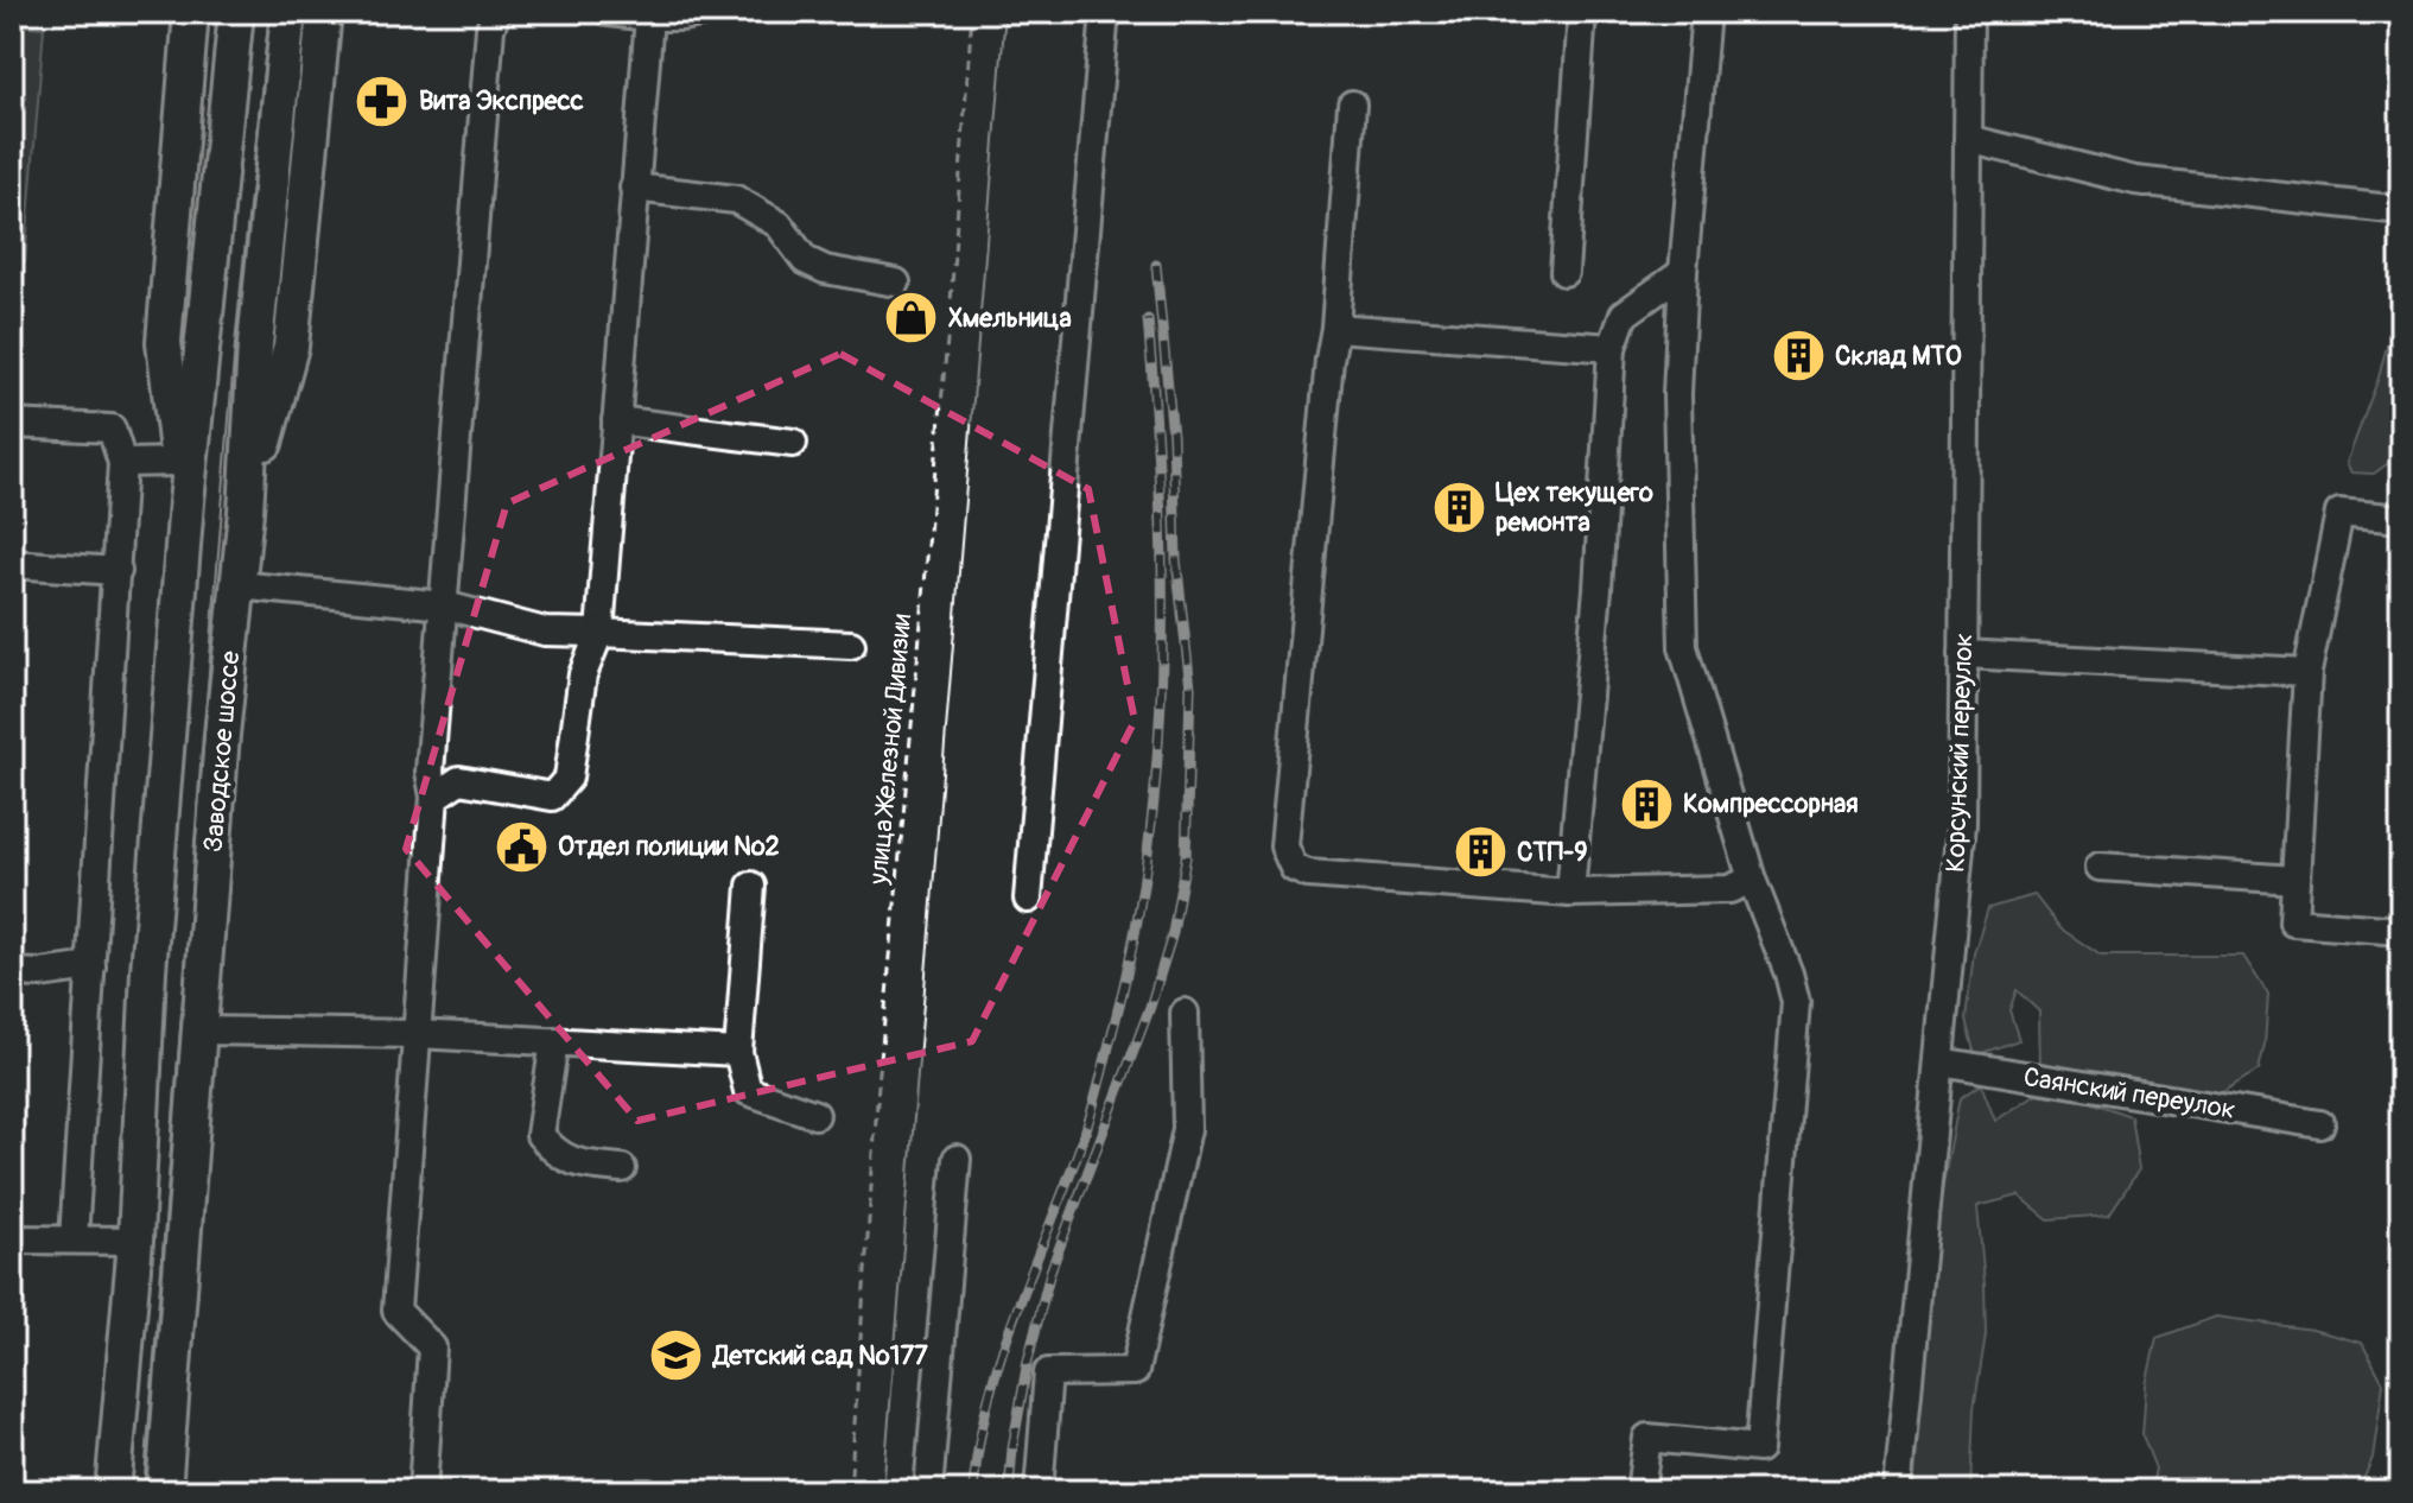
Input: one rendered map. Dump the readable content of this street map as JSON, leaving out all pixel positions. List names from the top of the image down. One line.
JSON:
{"streets":{"main road":["Заводское шоссе"],"street":["Корсунский переулок","Саянский переулок"],"path":["улица Железной Дивизии"]},"crossings":[["Корсунский переулок","Саянский переулок"]],"places":{"pharmacy":["Вита Экспресс"],"shop":["Хмельница"],"building":["Склад МТО","Цех текущего ремонта","Компрессорная","СТП-9"],"public building":["Отдел полиции №2"],"school or university":["Детский сад №177"]}}
